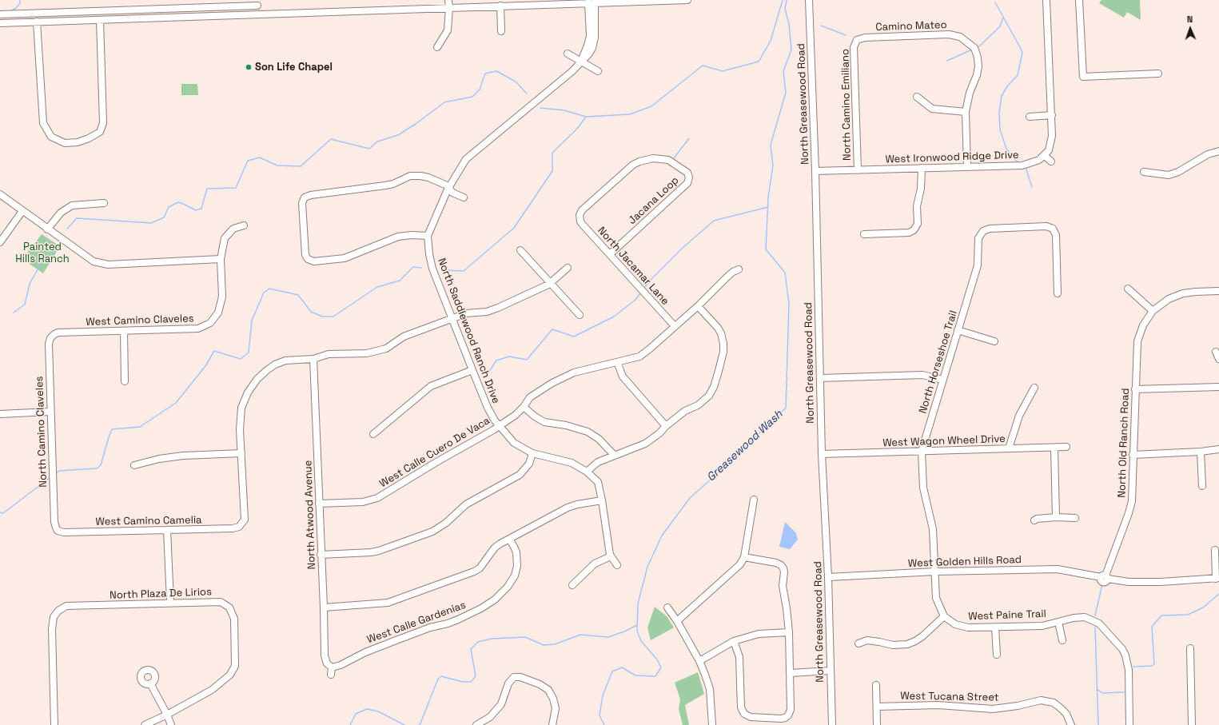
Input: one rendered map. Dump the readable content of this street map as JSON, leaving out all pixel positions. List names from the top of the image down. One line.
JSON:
{"streets":{"street":["Camino Mateo","North Greasewood Road","North Camino Emiliano","West Ironwood Ridge Drive","Jacana Loop","North Jacamar Lane","West Camino Claveles","North Saddlewood Ranch Drive","North Horseshoe Trail","North Camino Claveles","West Wagon Wheel Drive","North Old Ranch Road","West Calle Cuero De Vaca","North Atwood Avenue","West Camino Camelia","West Golden Hills Road","North Plaza De Lirios","West Paine Trail","West Calle Gardenias","West Tucana Street"]},"crossings":[["Camino Mateo","North Camino Emiliano"],["Camino Mateo","West Ironwood Ridge Drive"],["North Greasewood Road","West Ironwood Ridge Drive"],["North Greasewood Road","West Wagon Wheel Drive"],["North Greasewood Road","West Golden Hills Road"],["North Camino Emiliano","West Ironwood Ridge Drive"],["Jacana Loop","North Jacamar Lane"],["North Jacamar Lane","West Calle Cuero De Vaca"],["West Camino Claveles","North Camino Claveles"],["North Saddlewood Ranch Drive","West Calle Cuero De Vaca"],["North Horseshoe Trail","West Wagon Wheel Drive"],["North Horseshoe Trail","West Golden Hills Road"],["North Camino Claveles","West Camino Camelia"],["North Old Ranch Road","West Golden Hills Road"],["West Calle Cuero De Vaca","North Atwood Avenue"],["North Atwood Avenue","West Calle Gardenias"]],"water":["Greasewood Wash"],"parks":["Painted Hills Ranch"],"places":["Son Life Chapel"],"north":"top"}
